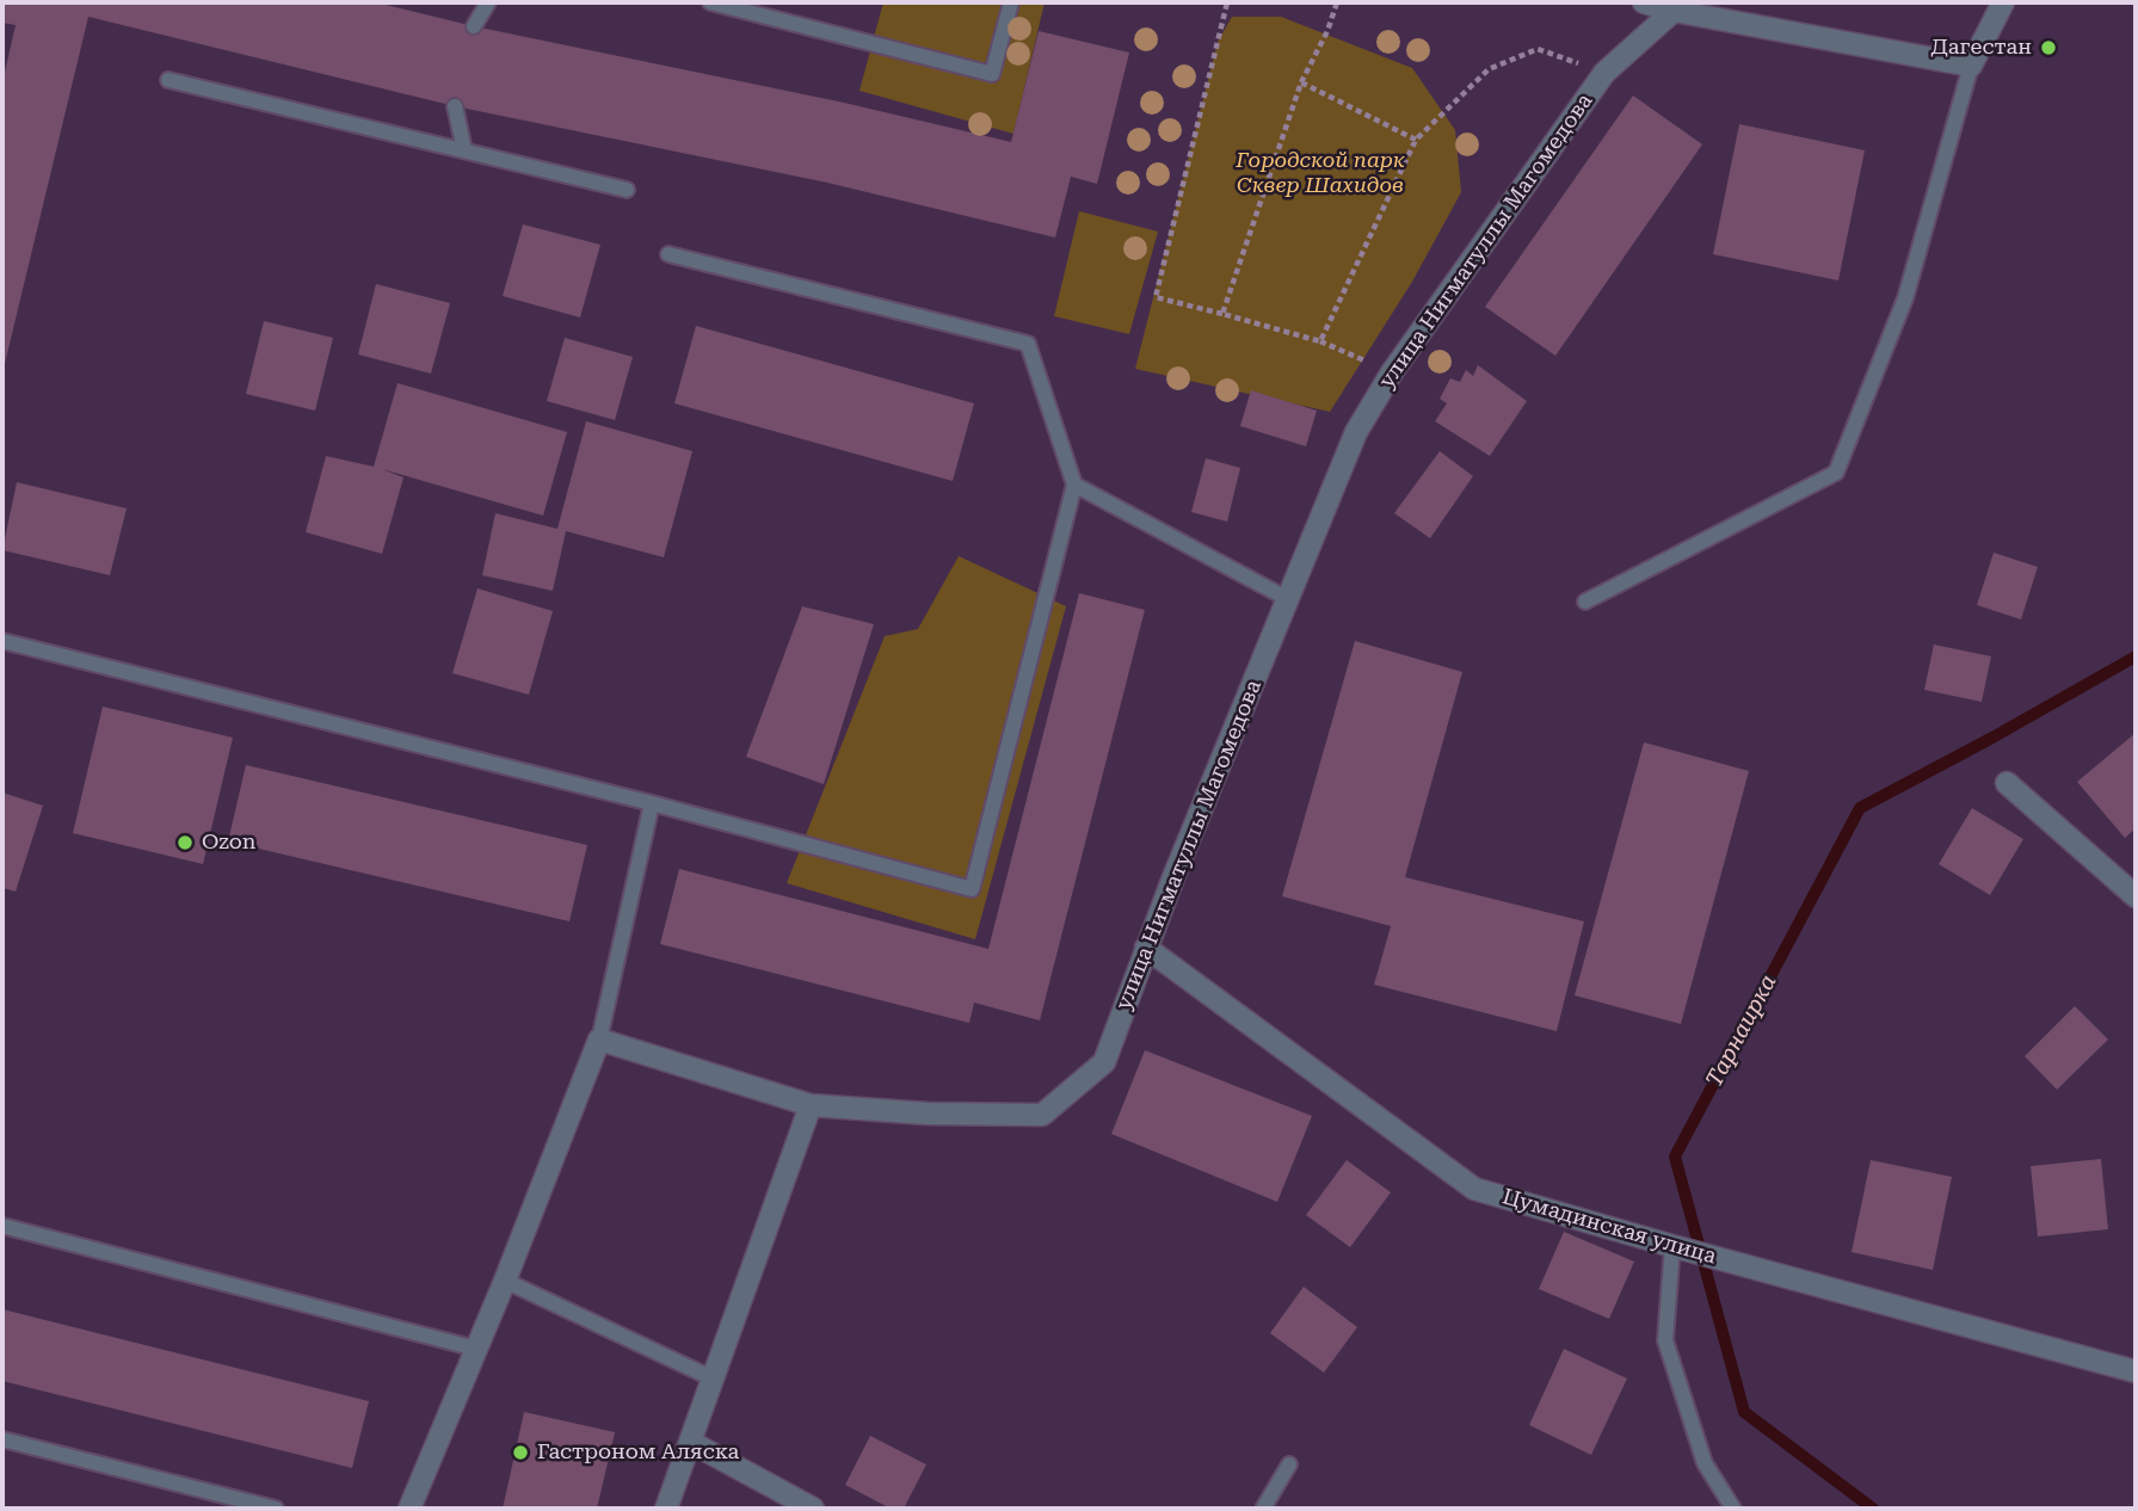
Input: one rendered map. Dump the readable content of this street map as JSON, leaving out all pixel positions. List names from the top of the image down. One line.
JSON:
{"streets":{"street":["улица Нигматуллы Магомедова","Цумадинская улица"]},"crossings":[["улица Нигматуллы Магомедова","Цумадинская улица"]],"water":["Тарнаирка"],"parks":["Городской парк Сквер Шахидов"],"places":["Дагестан","Ozon","Гастроном Аляска"]}
